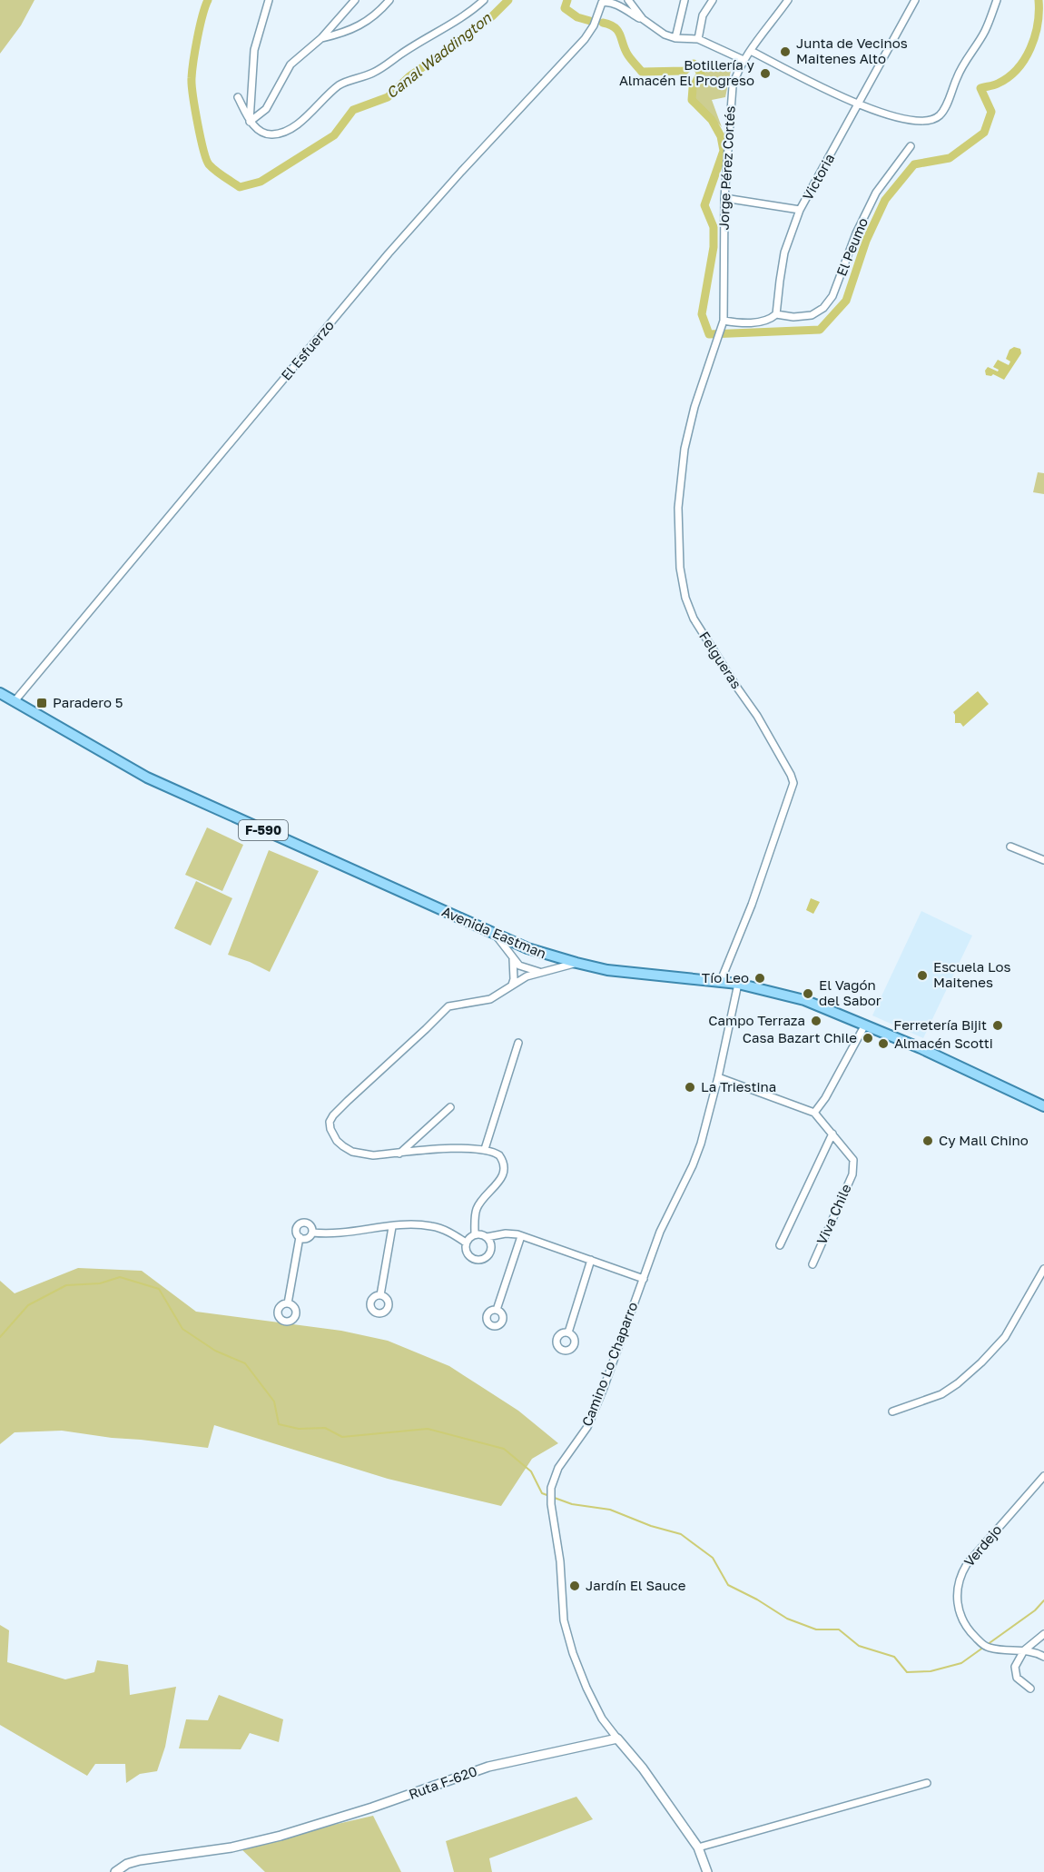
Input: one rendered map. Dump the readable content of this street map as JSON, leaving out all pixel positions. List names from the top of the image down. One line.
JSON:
{"streets":{"main road":["F-590","Avenida Eastman"],"street":["Jorge Pérez Cortés","Victoria","El Peumo","El Esfuerzo","Felgueras","Viva Chile","Camino Lo Chaparro","Verdejo","Ruta F-620"]},"crossings":[["Jorge Pérez Cortés","Felgueras"],["Victoria","El Peumo"],["El Esfuerzo","Avenida Eastman"],["Felgueras","Avenida Eastman"],["Avenida Eastman","Camino Lo Chaparro"],["Viva Chile","Camino Lo Chaparro"],["Camino Lo Chaparro","Ruta F-620"]],"water":["Canal Waddington"],"places":{"other":["Junta de Vecinos Maitenes Alto","Botillería y Almacén El Progreso","Escuela Los Maitenes","Tío Leo","El Vagón del Sabor","Campo Terraza","Ferretería Bijit","Casa Bazart Chile","Almacén Scotti","La Triestina","Cy Mall Chino","Jardín El Sauce"],"transit":["Paradero 5"]}}
